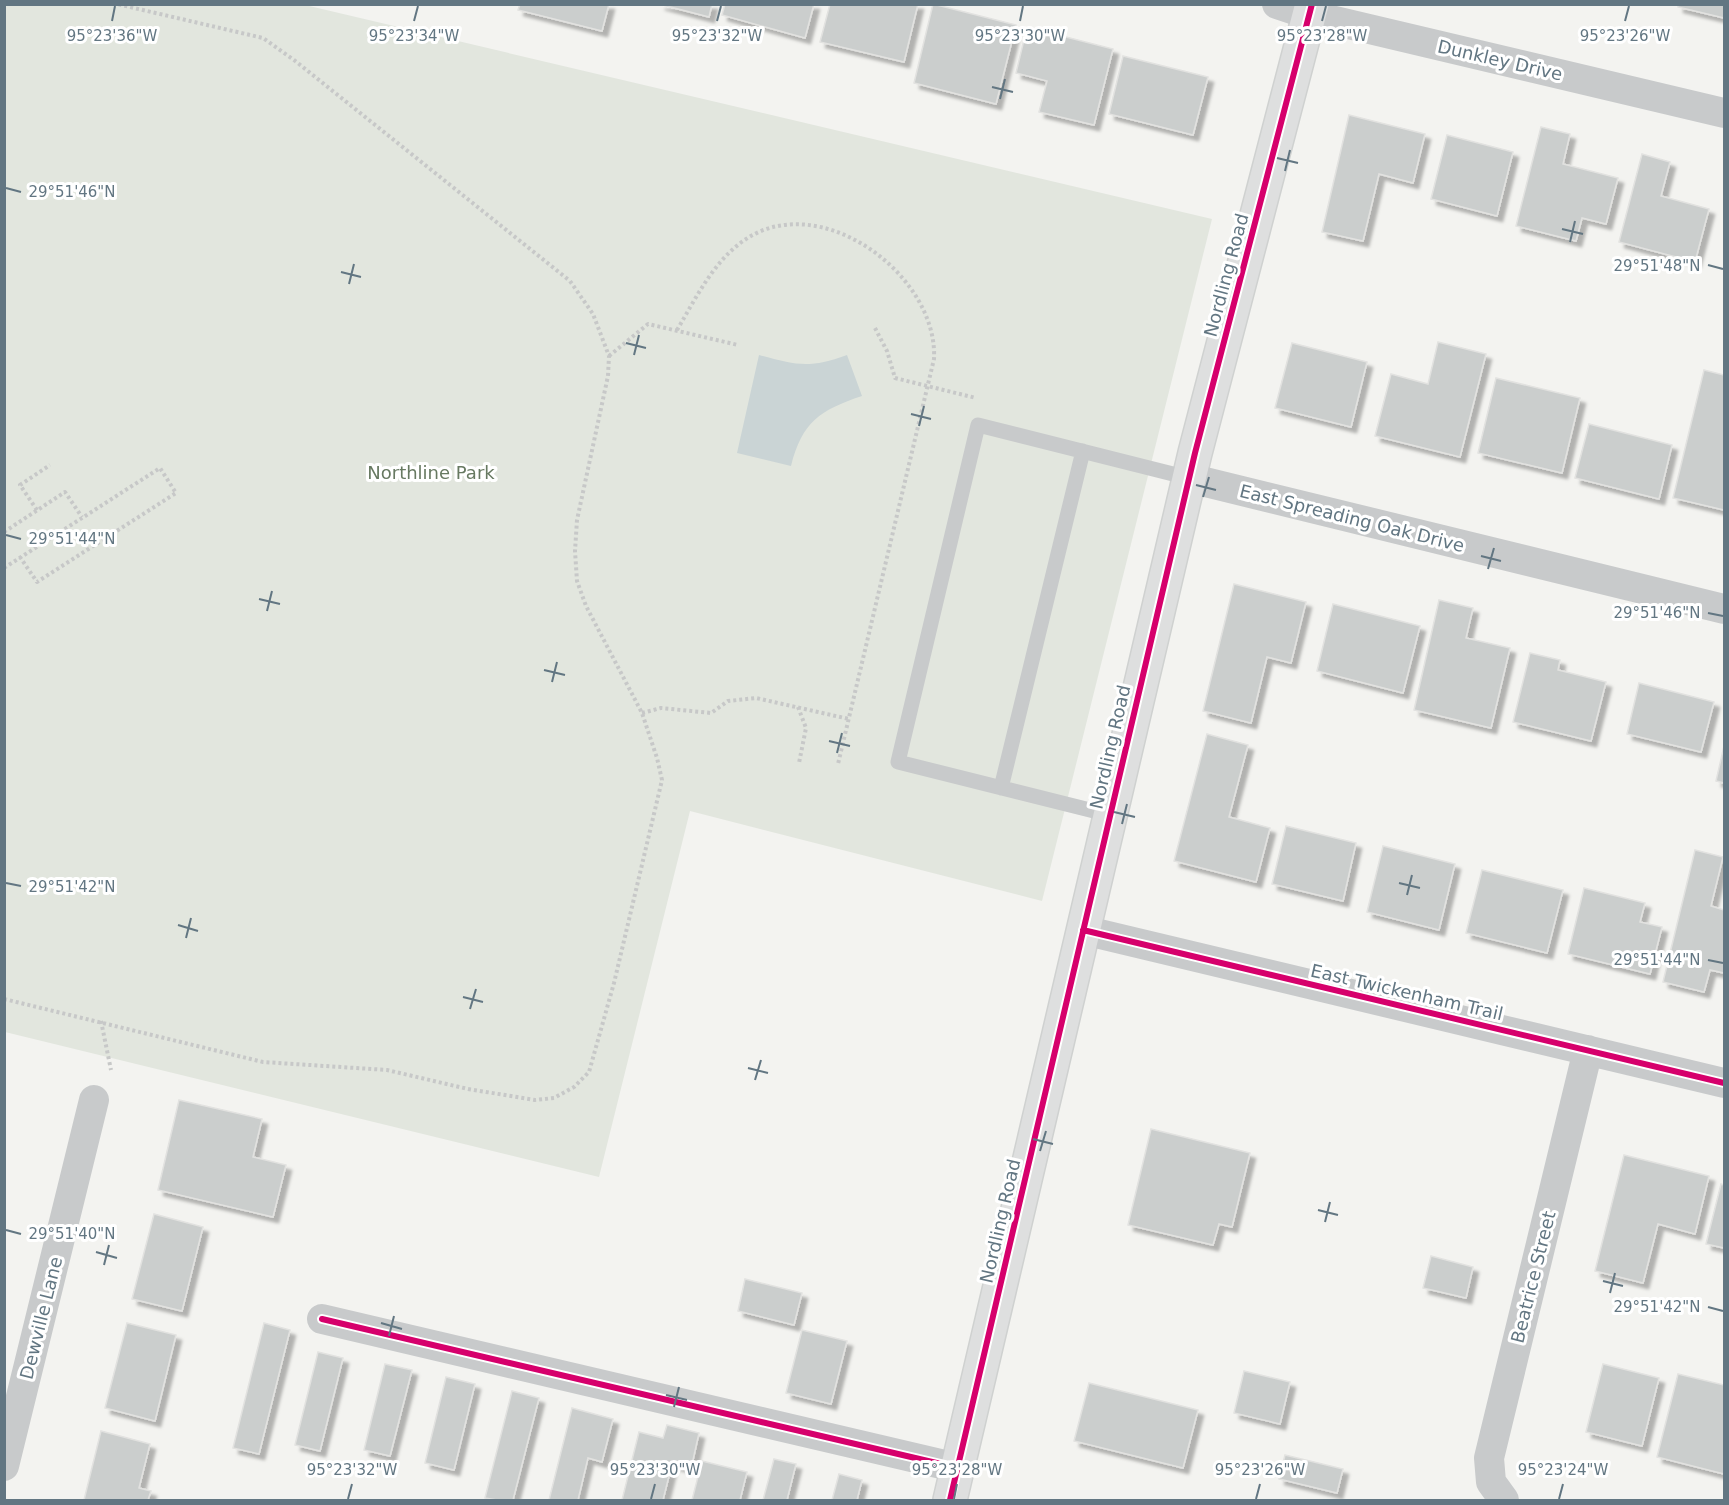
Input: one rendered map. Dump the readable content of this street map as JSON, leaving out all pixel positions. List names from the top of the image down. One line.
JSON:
{"streets":{"street":["Dunkley Drive","Nordling Road","East Spreading Oak Drive","East Twickenham Trail","Beatrice Street","Dewville Lane"]},"crossings":[["Dunkley Drive","Nordling Road"],["Nordling Road","East Spreading Oak Drive"],["Nordling Road","East Twickenham Trail"],["East Twickenham Trail","Beatrice Street"]],"parks":["Northline Park"],"coordinates":["95°23'36\"W","95°23'34\"W","95°23'32\"W","95°23'30\"W","95°23'28\"W","95°23'26\"W","29°51'46\"N","29°51'48\"N","29°51'44\"N","29°51'42\"N","29°51'40\"N","95°23'24\"W"]}
